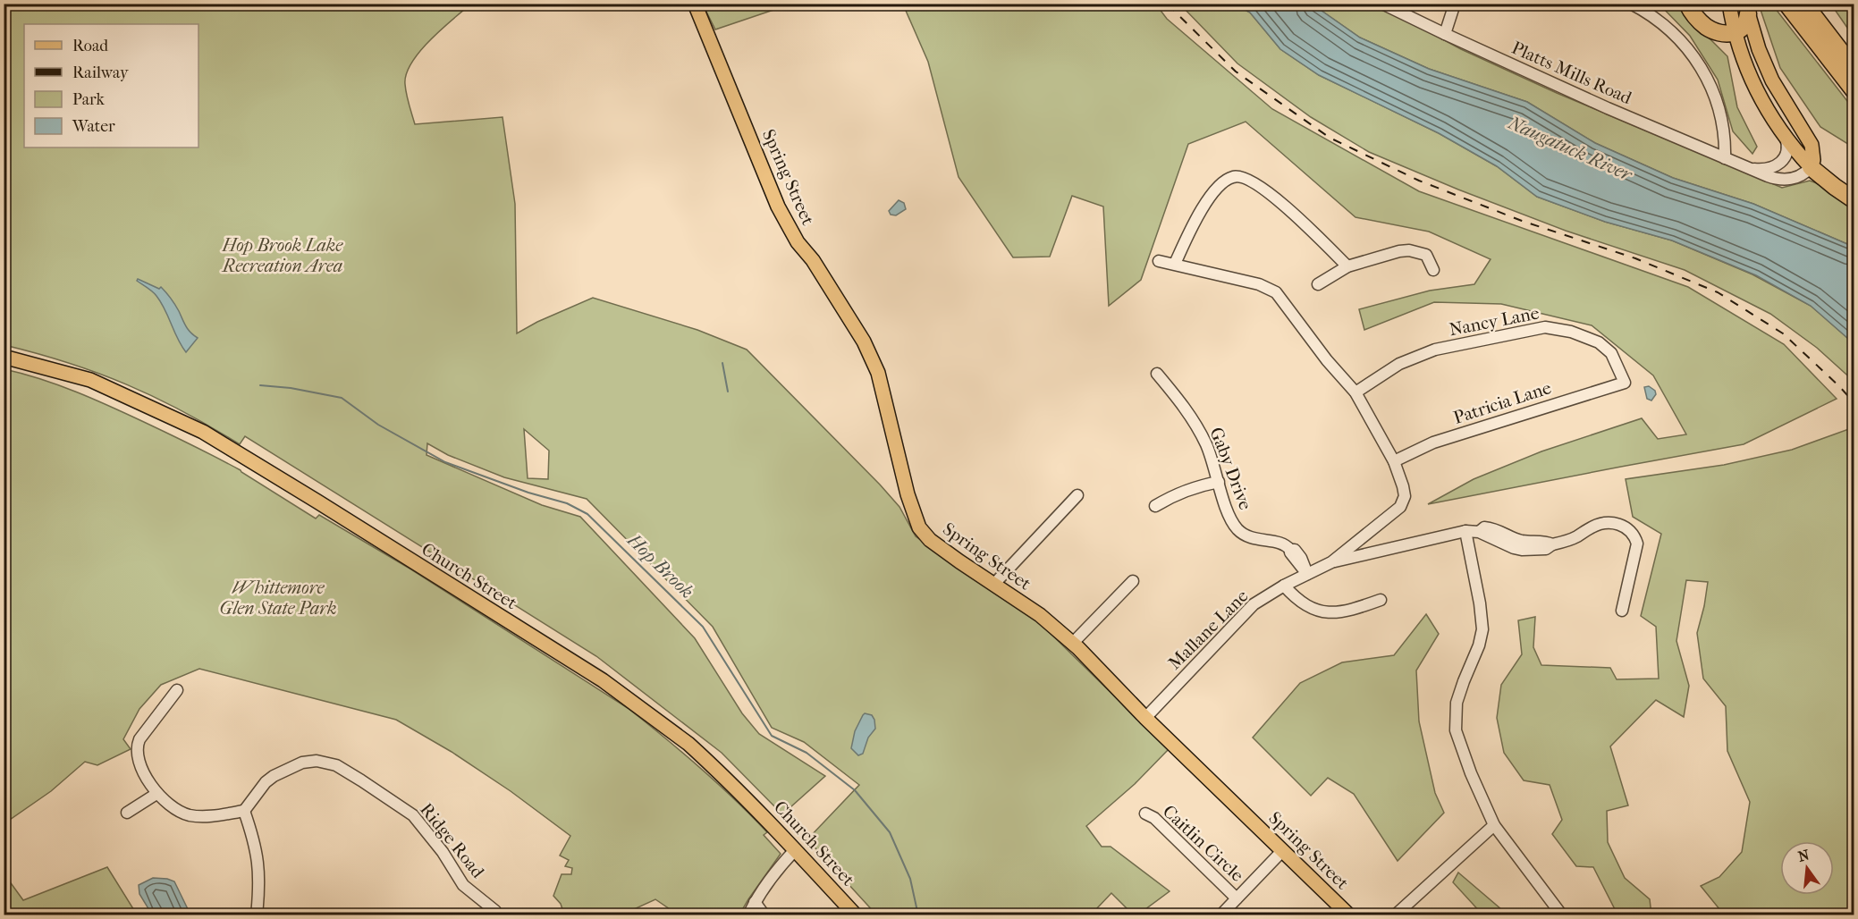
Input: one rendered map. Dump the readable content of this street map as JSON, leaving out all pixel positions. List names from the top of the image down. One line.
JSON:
{"streets":{"main road":["Spring Street","Church Street"],"street":["Platts Mills Road","Nancy Lane","Patricia Lane","Gaby Drive","Mallane Lane","Ridge Road","Caitlin Circle"]},"crossings":[["Spring Street","Mallane Lane"],["Nancy Lane","Patricia Lane"],["Nancy Lane","Mallane Lane"],["Patricia Lane","Mallane Lane"],["Gaby Drive","Mallane Lane"]],"water":["Naugatuck River","Hop Brook"],"parks":["Hop Brook Lake Recreation Area","Whittemore Glen State Park"],"legend":["Road","Railway","Park","Water"],"north":"top"}
